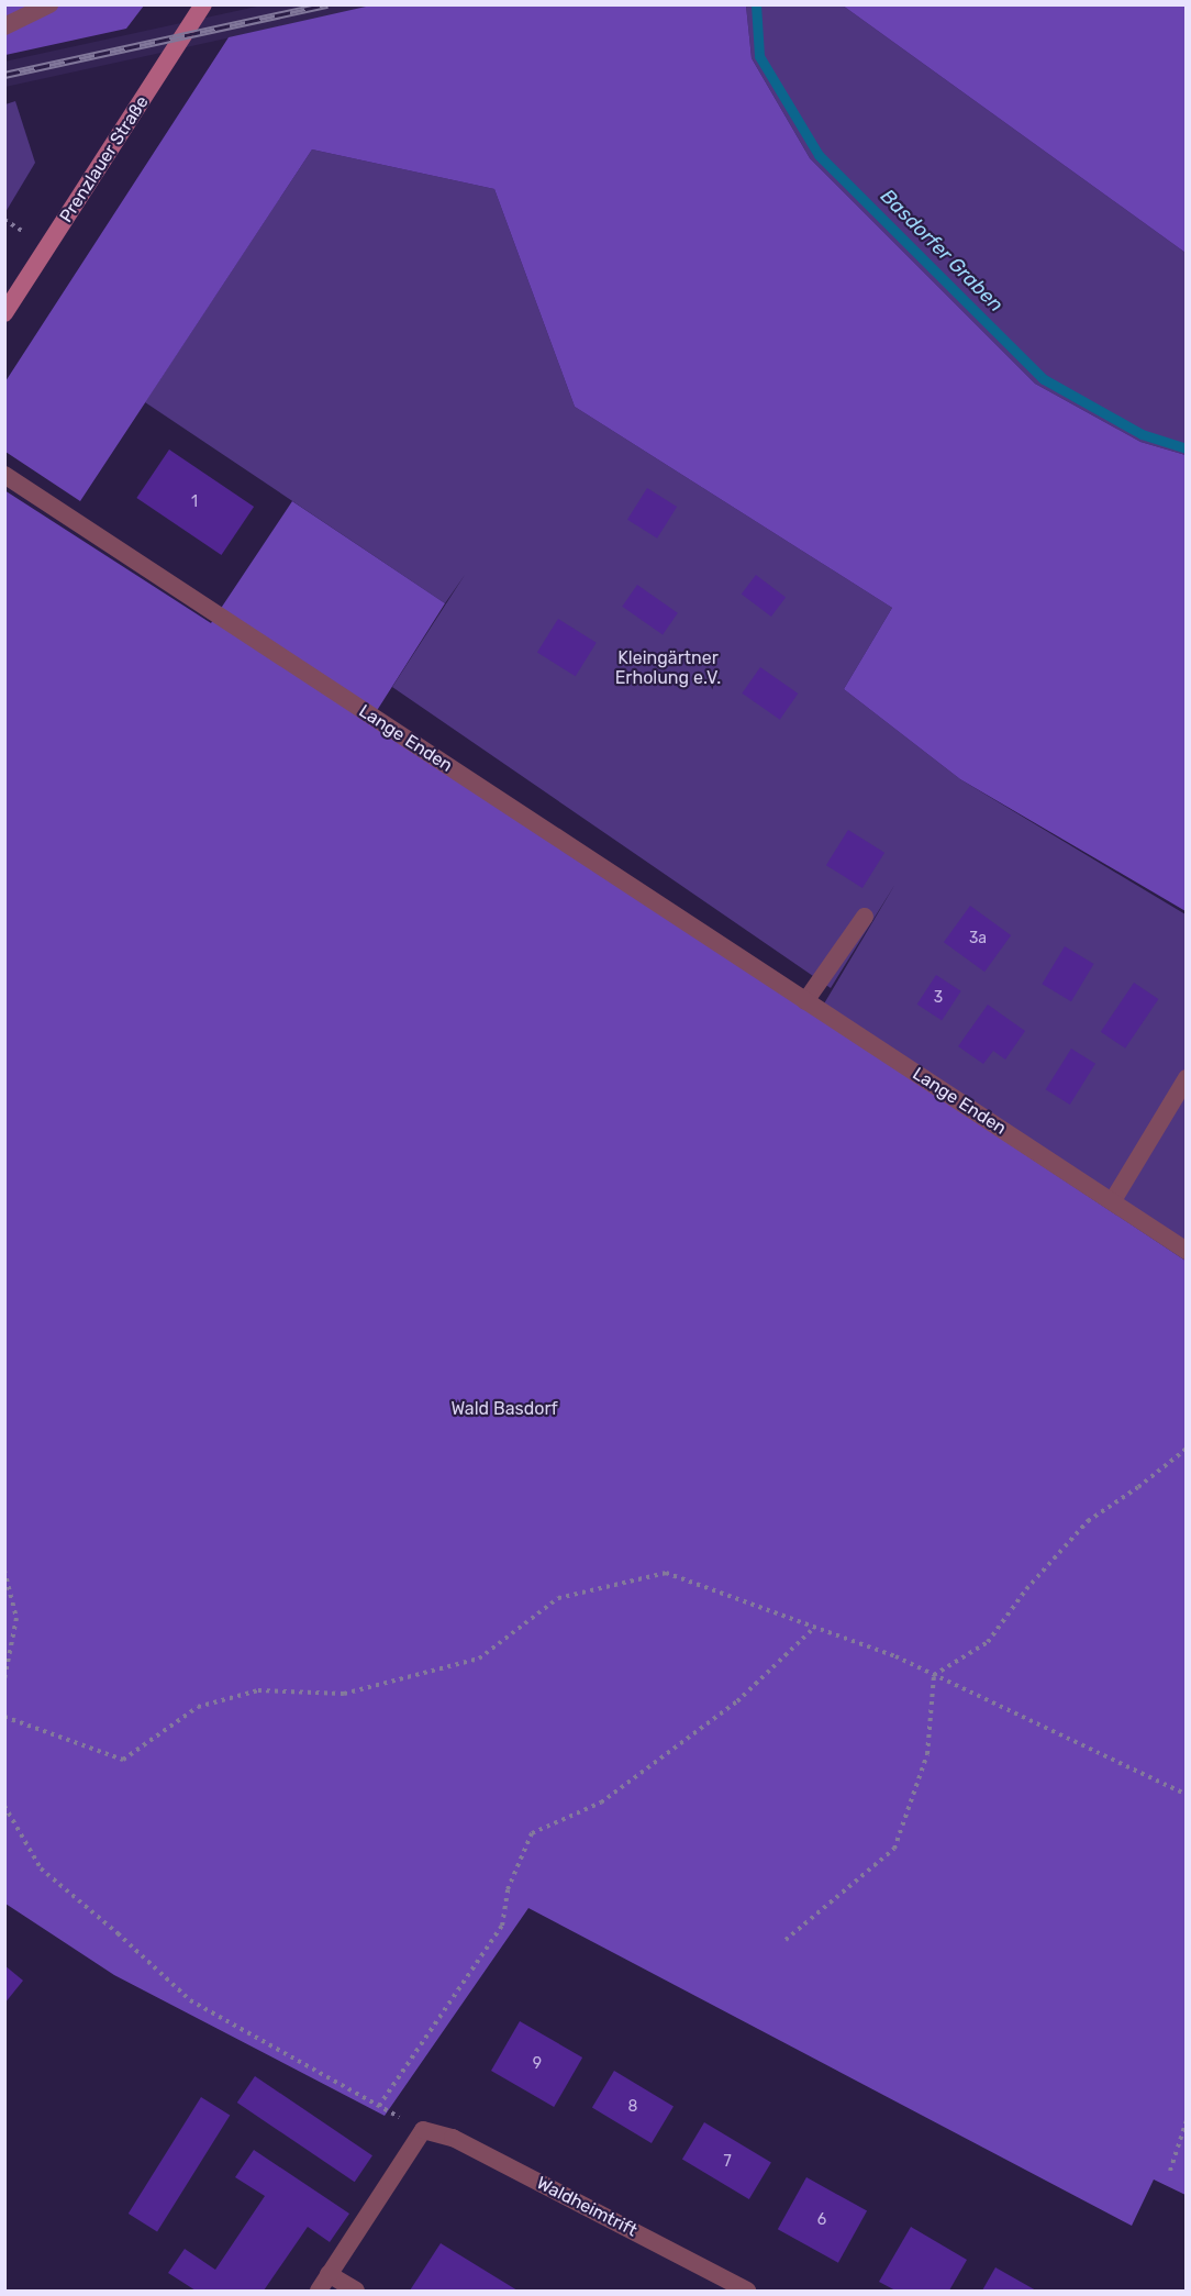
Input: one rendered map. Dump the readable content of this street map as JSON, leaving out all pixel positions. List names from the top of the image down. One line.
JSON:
{"streets":{"main road":["Prenzlauer Straße"],"street":["Lange Enden","Waldheimtrift"]},"water":["Basdorfer Graben"],"parks":["Kleingärtner Erholung e.V.","Wald Basdorf"],"house_numbers":["1","3a","3","9","8","7","6"]}
